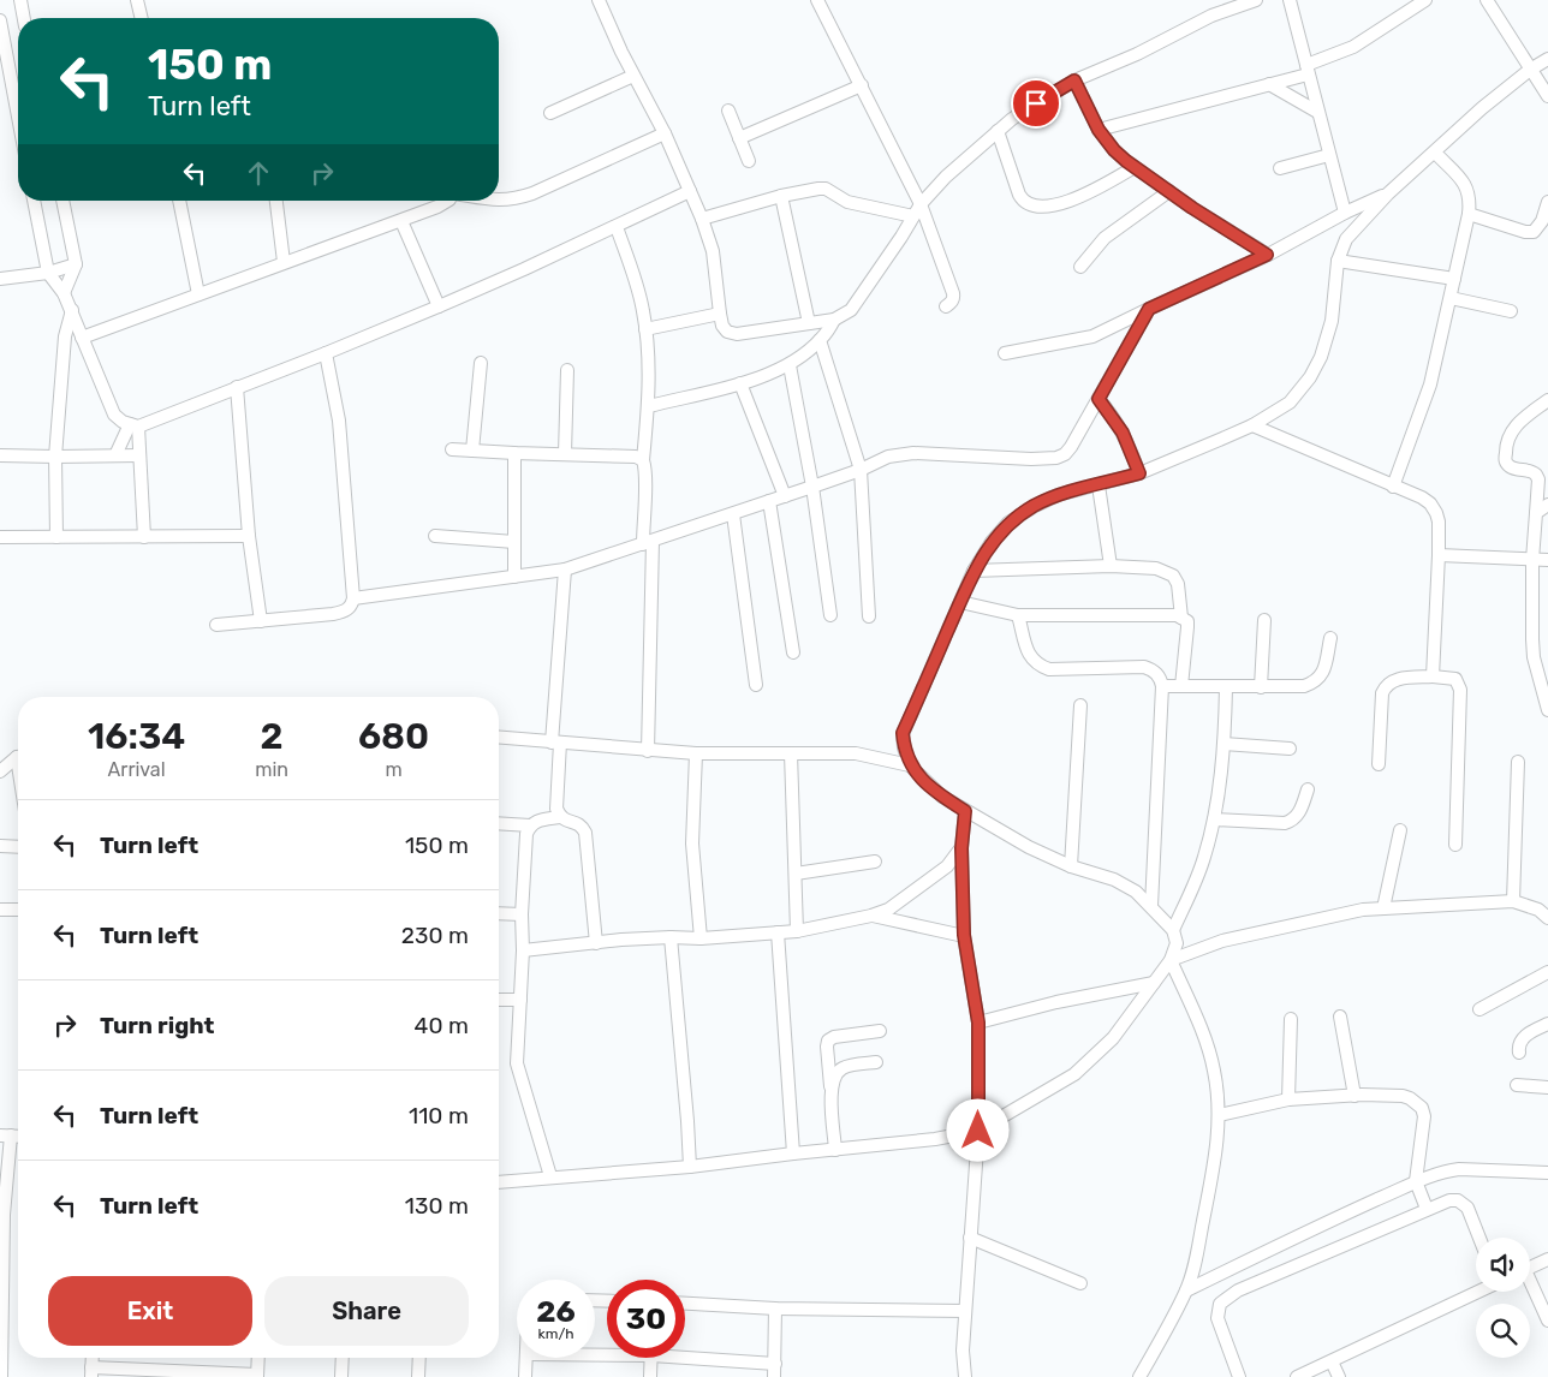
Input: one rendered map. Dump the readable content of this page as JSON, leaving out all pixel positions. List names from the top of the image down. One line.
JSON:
{"page":{"turn":["150 m","Turn left"],"eta":["16:34","Arrival","2","min","680","m"],"list":[{"name":"Turn left","value":"150 m"},{"name":"Turn left","value":"230 m"},{"name":"Turn right","value":"40 m"},{"name":"Turn left","value":"110 m"},{"name":"Turn left","value":"130 m"}],"buttons":["Exit","Share"],"speed":"26 km/h","limit":"30"}}
